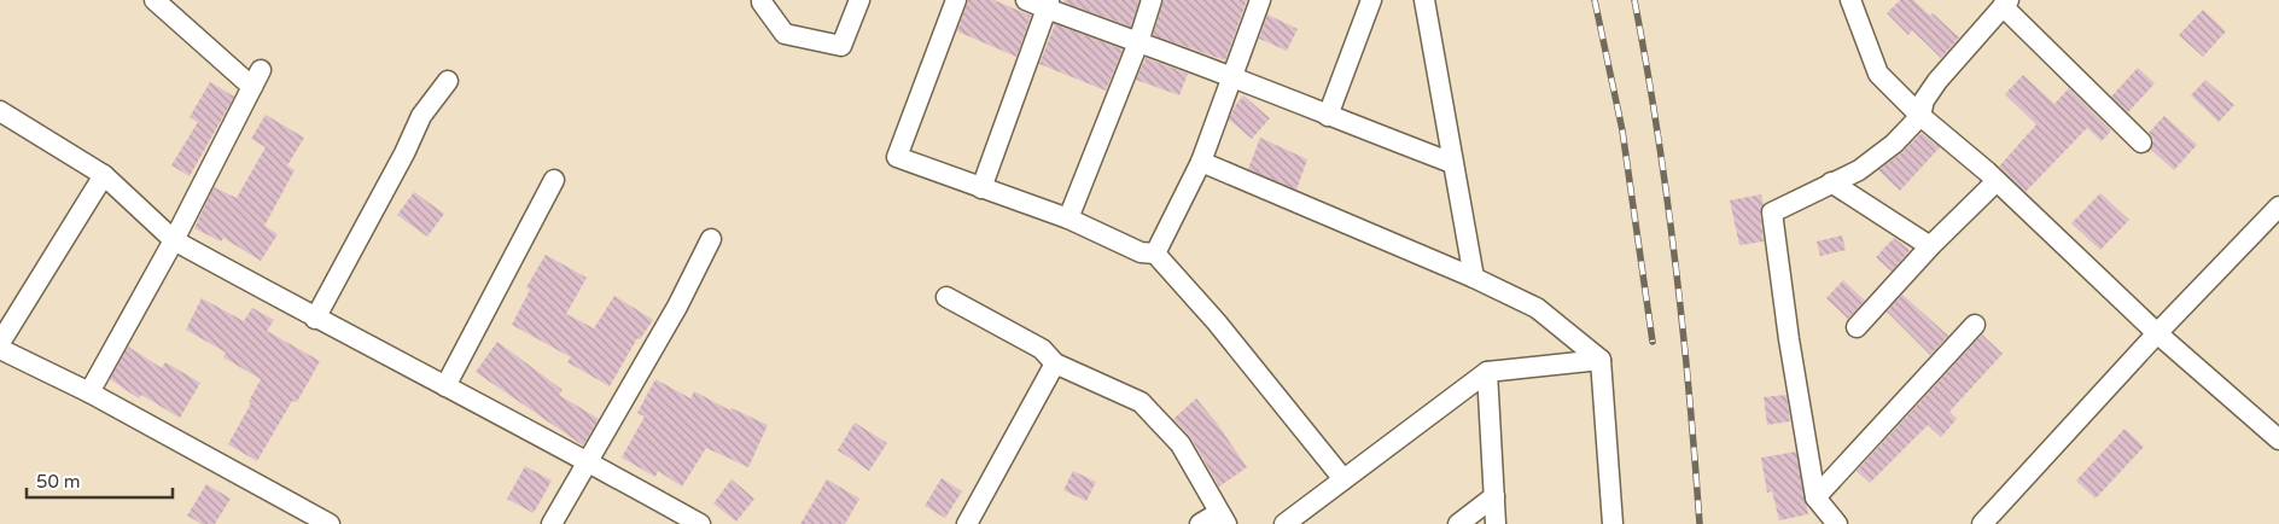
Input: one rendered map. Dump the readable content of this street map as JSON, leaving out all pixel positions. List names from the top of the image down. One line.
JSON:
{"scale_bar":"50 m"}
